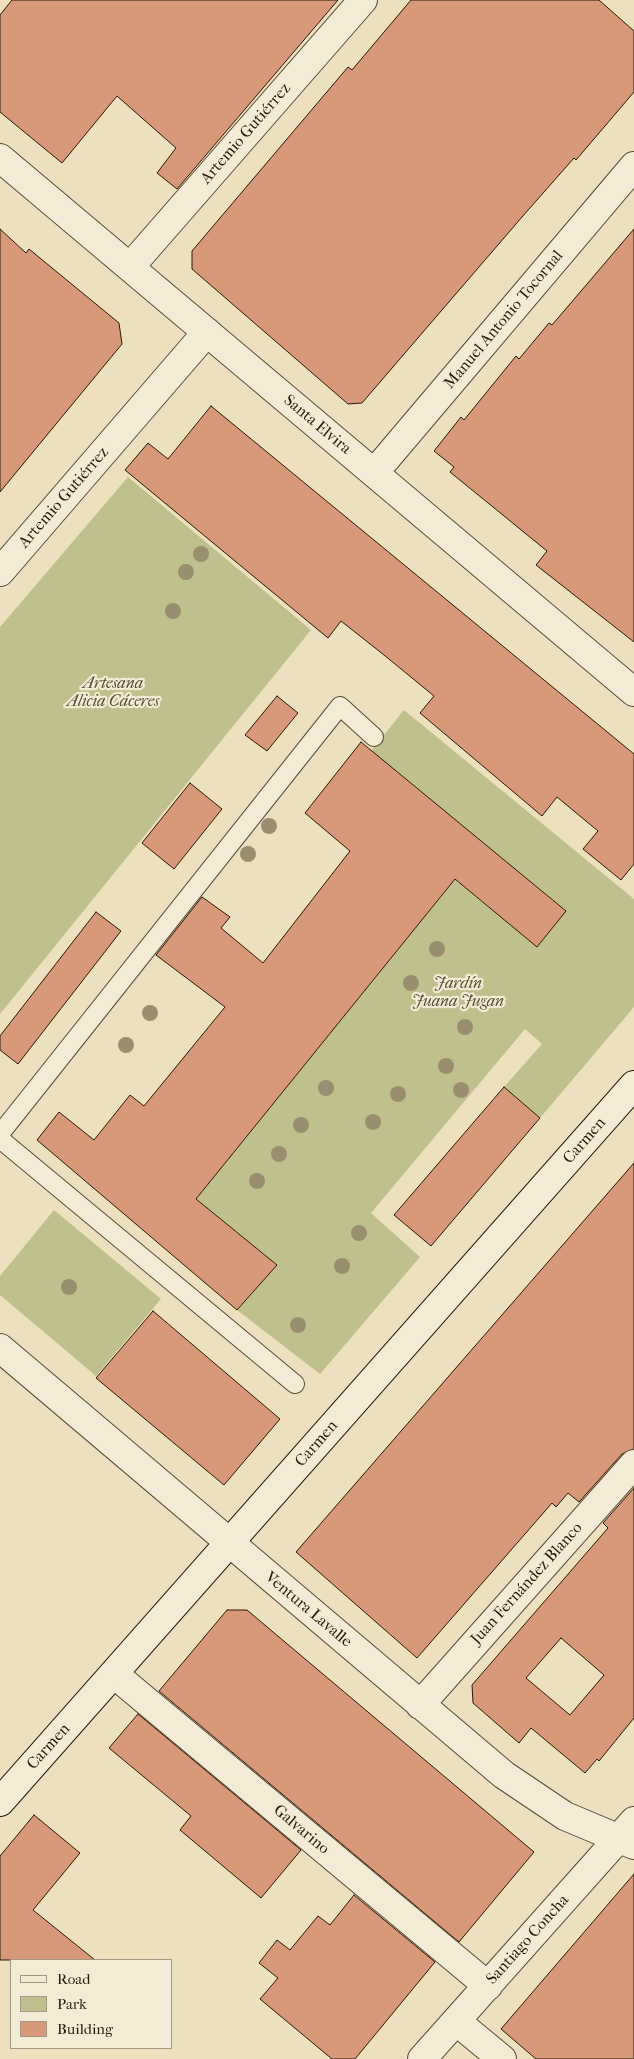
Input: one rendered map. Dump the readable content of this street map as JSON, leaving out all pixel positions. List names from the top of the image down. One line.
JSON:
{"streets":{"street":["Artemio Gutiérrez","Manuel Antonio Tocornal","Santa Elvira","Carmen","Juan Fernández Blanco","Ventura Lavalle","Galvarino","Santiago Concha"]},"crossings":[["Artemio Gutiérrez","Santa Elvira"],["Manuel Antonio Tocornal","Santa Elvira"],["Carmen","Ventura Lavalle"],["Carmen","Galvarino"],["Juan Fernández Blanco","Ventura Lavalle"],["Ventura Lavalle","Santiago Concha"],["Galvarino","Santiago Concha"]],"parks":["Artesana Alicia Cáceres","Jardín Juana Jugan"],"legend":["Road","Park","Building"]}
